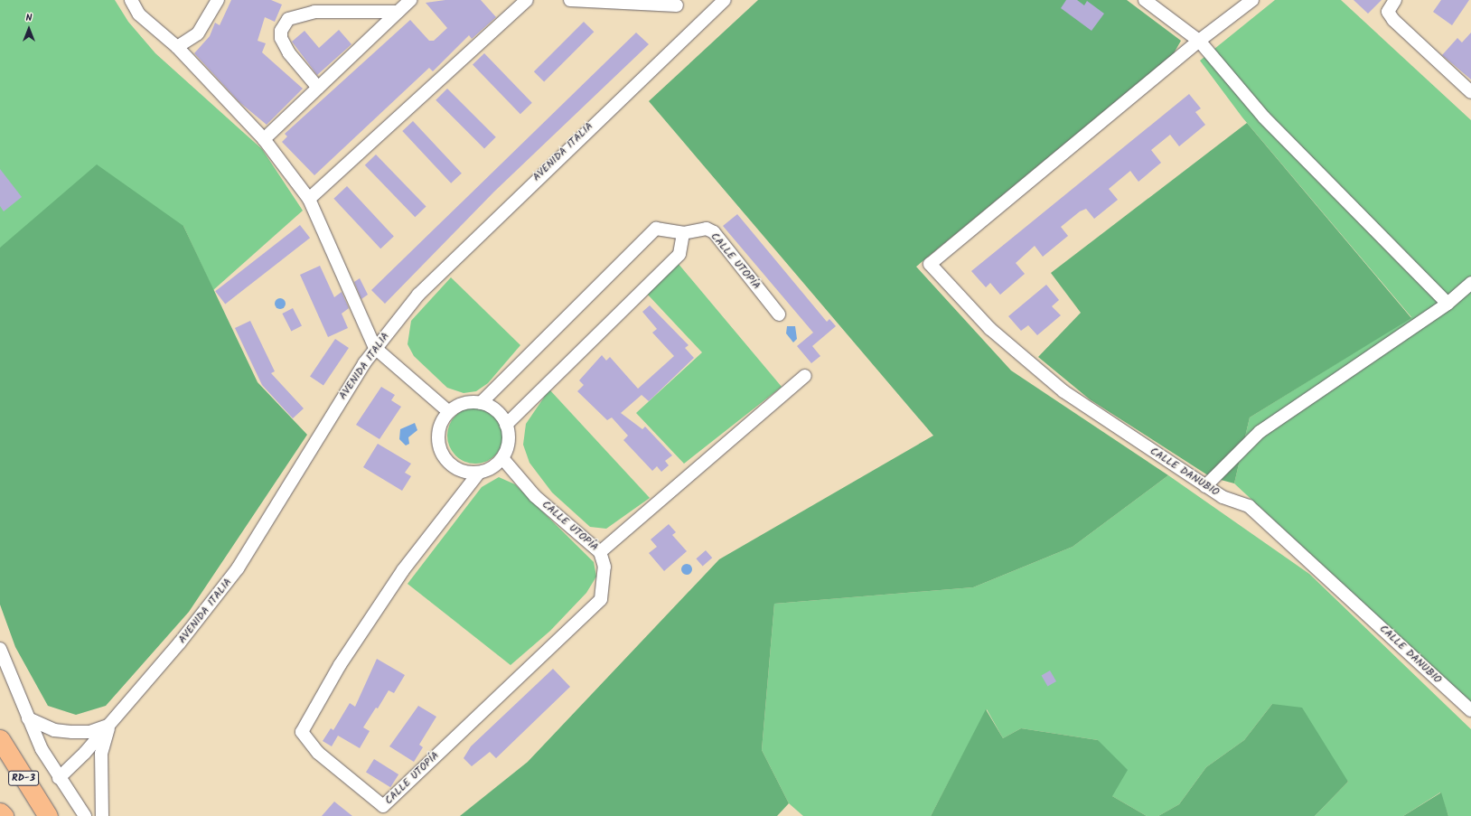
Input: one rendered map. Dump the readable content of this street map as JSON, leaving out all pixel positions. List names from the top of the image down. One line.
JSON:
{"streets":{"highway":["RD-3"],"street":["AVENIDA ITALIA","CALLE UTOPÍA","CALLE DANUBIO"]},"north":"top"}
